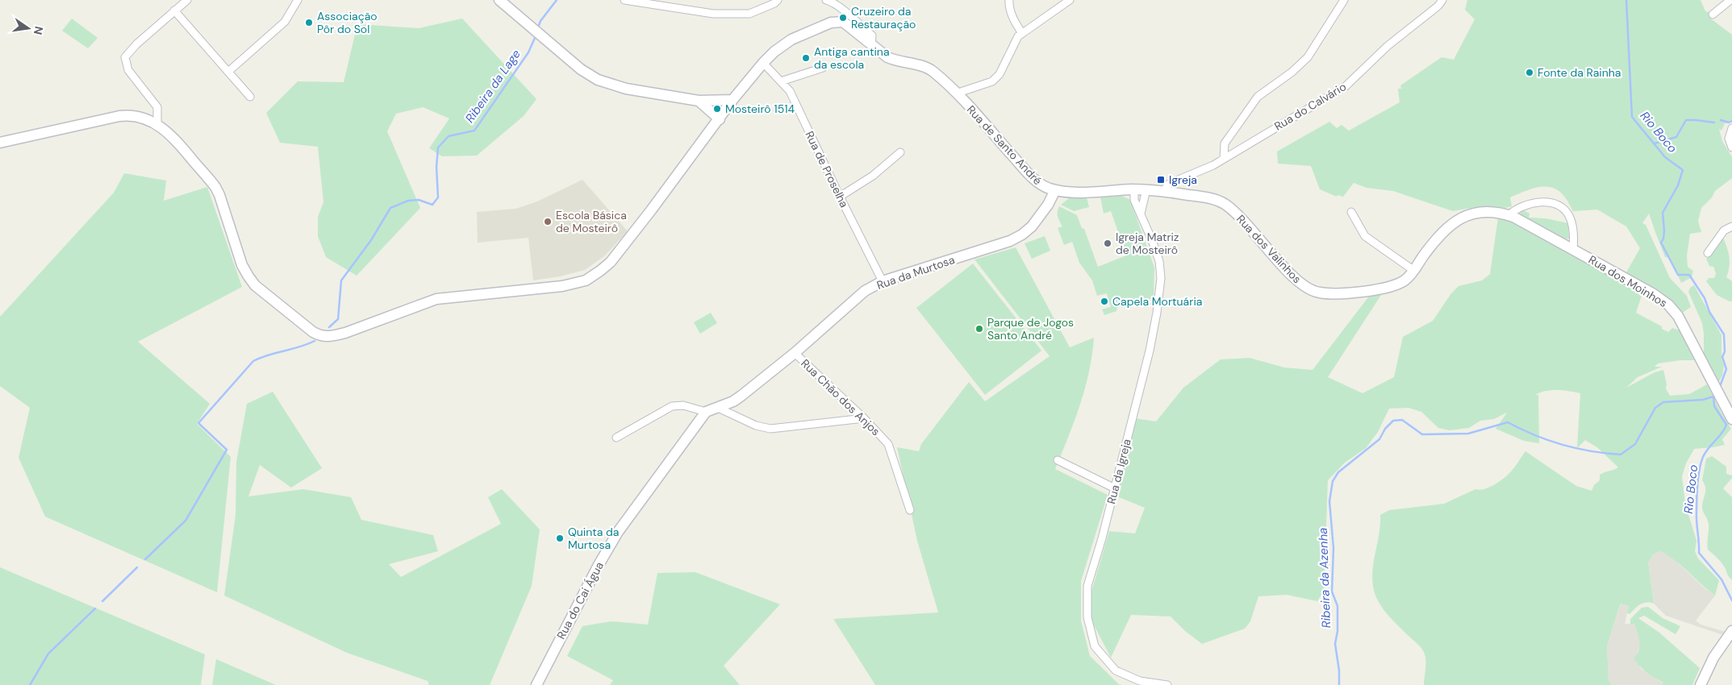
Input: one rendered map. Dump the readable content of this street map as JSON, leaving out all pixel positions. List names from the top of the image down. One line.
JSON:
{"streets":{"main road":["Rua de Santo André","Rua dos Valinhos","Rua da Murtosa","Rua dos Moinhos","Rua do Cai Água"],"street":["Rua do Calvário","Rua de Proselha","Rua Chão dos Anjos","Rua da Igreja"]},"crossings":[["Rua do Calvário","Rua de Santo André"],["Rua do Calvário","Rua dos Valinhos"],["Rua de Santo André","Rua de Proselha"],["Rua de Santo André","Rua dos Valinhos"],["Rua de Santo André","Rua da Murtosa"],["Rua de Santo André","Rua da Igreja"],["Rua de Proselha","Rua da Murtosa"],["Rua dos Valinhos","Rua dos Moinhos"],["Rua da Murtosa","Rua Chão dos Anjos"]],"water":["Ribeira da Lage","Rio Boco","Ribeira da Azenha"],"places":{"other":["Cruzeiro da Restauração","Associação Pôr do Sol","Antiga cantina da escola","Fonte da Rainha","Mosteirô 1514","Escola Básica de Mosteirô","Igreja Matriz de Mosteirô","Capela Mortuária","Parque de Jogos Santo André","Quinta da Murtosa"],"transit":["Igreja"]},"north":"right"}
